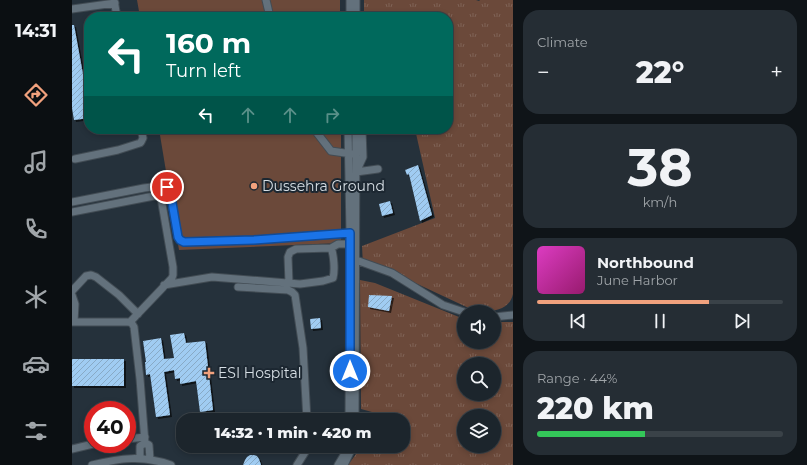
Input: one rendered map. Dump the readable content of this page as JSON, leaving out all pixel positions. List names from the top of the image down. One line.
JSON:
{"places":{"other":["Dussehra Ground"],"health":["ESI Hospital"]},"page":{"tabs":"14:31","tile":["Climate",["38","km/h"],["Range · 44%","220 km"]],"turn":["160 m","Turn left"],"heat":["−","22°","+"],"song":["Northbound","June Harbor"],"limit":"40","trip":"14:32 · 1 min · 420 m"}}
